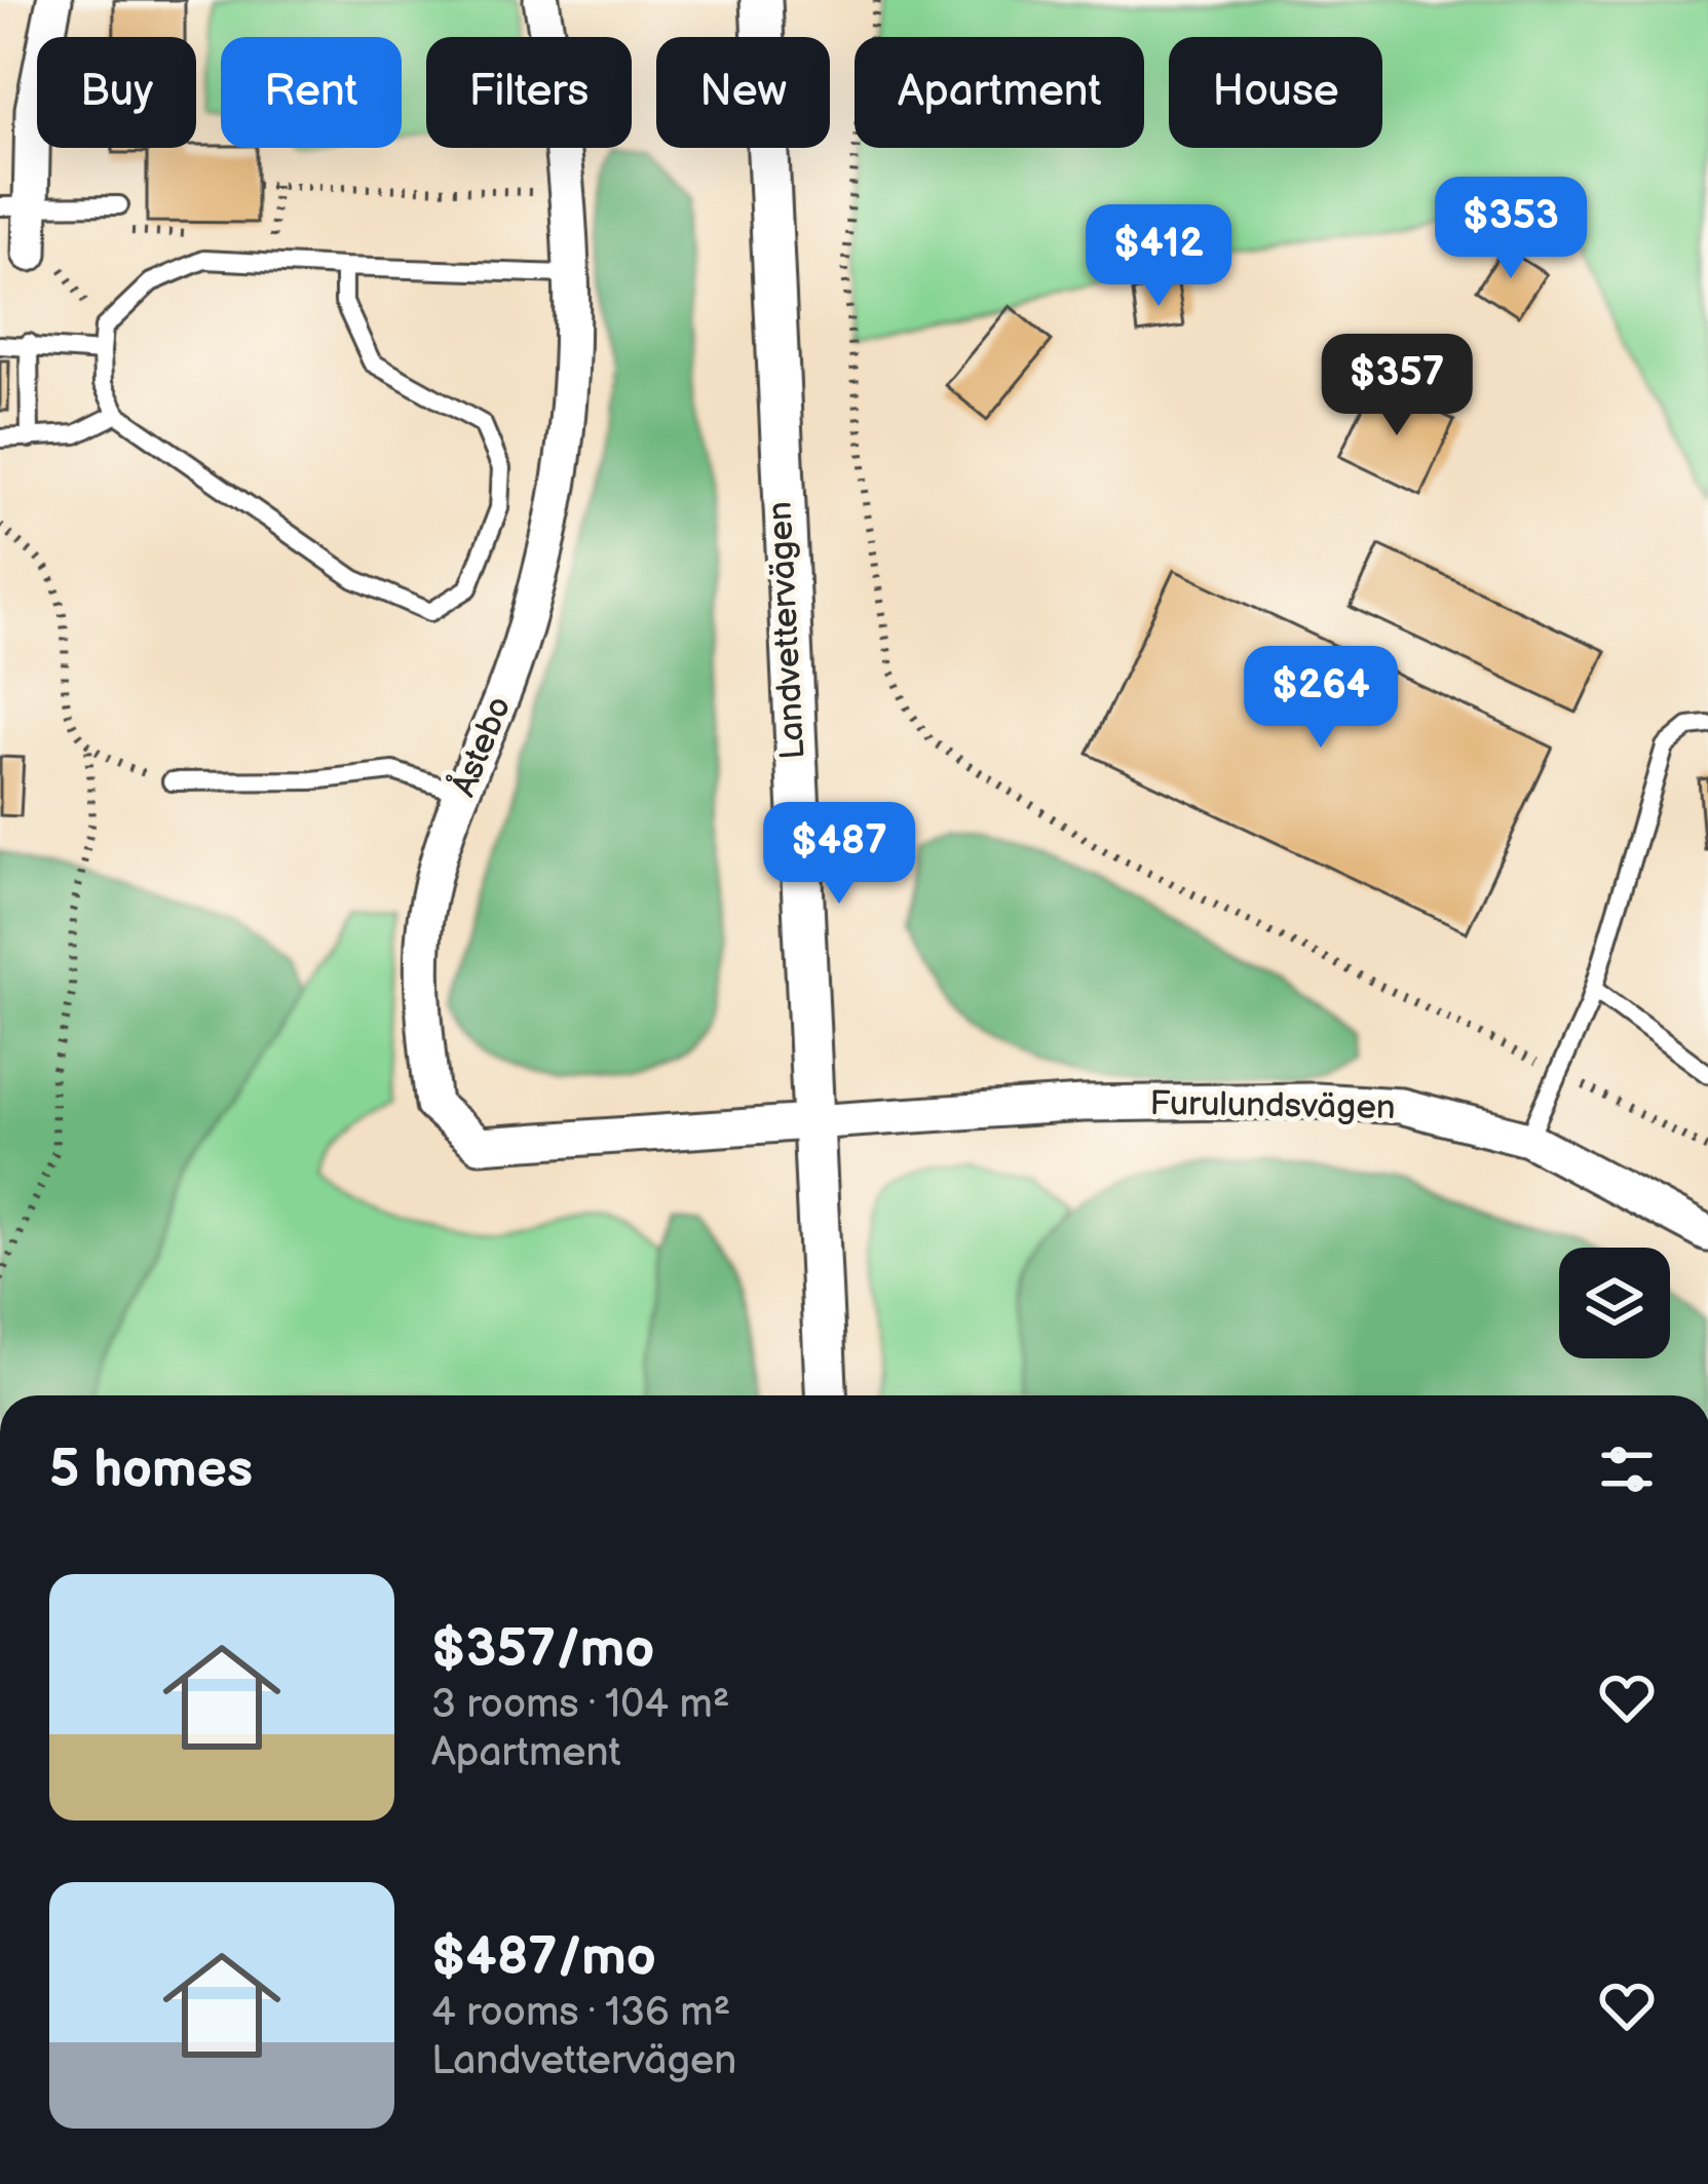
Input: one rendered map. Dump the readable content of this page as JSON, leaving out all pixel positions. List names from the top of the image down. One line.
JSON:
{"streets":{"street":["Landvettervägen","Åstebo","Furulundsvägen"]},"crossings":[["Landvettervägen","Åstebo"],["Landvettervägen","Furulundsvägen"],["Åstebo","Furulundsvägen"]],"page":{"chip":["Buy","Rent","Filters","New","Apartment","House"],"price":["$353","$412","$357","$264","$487"],"heading":"5 homes","list":[{"name":"$357/mo","note":"3 rooms · 104 m² · Apartment"},{"name":"$487/mo","note":"4 rooms · 136 m² · Landvettervägen"}]}}
